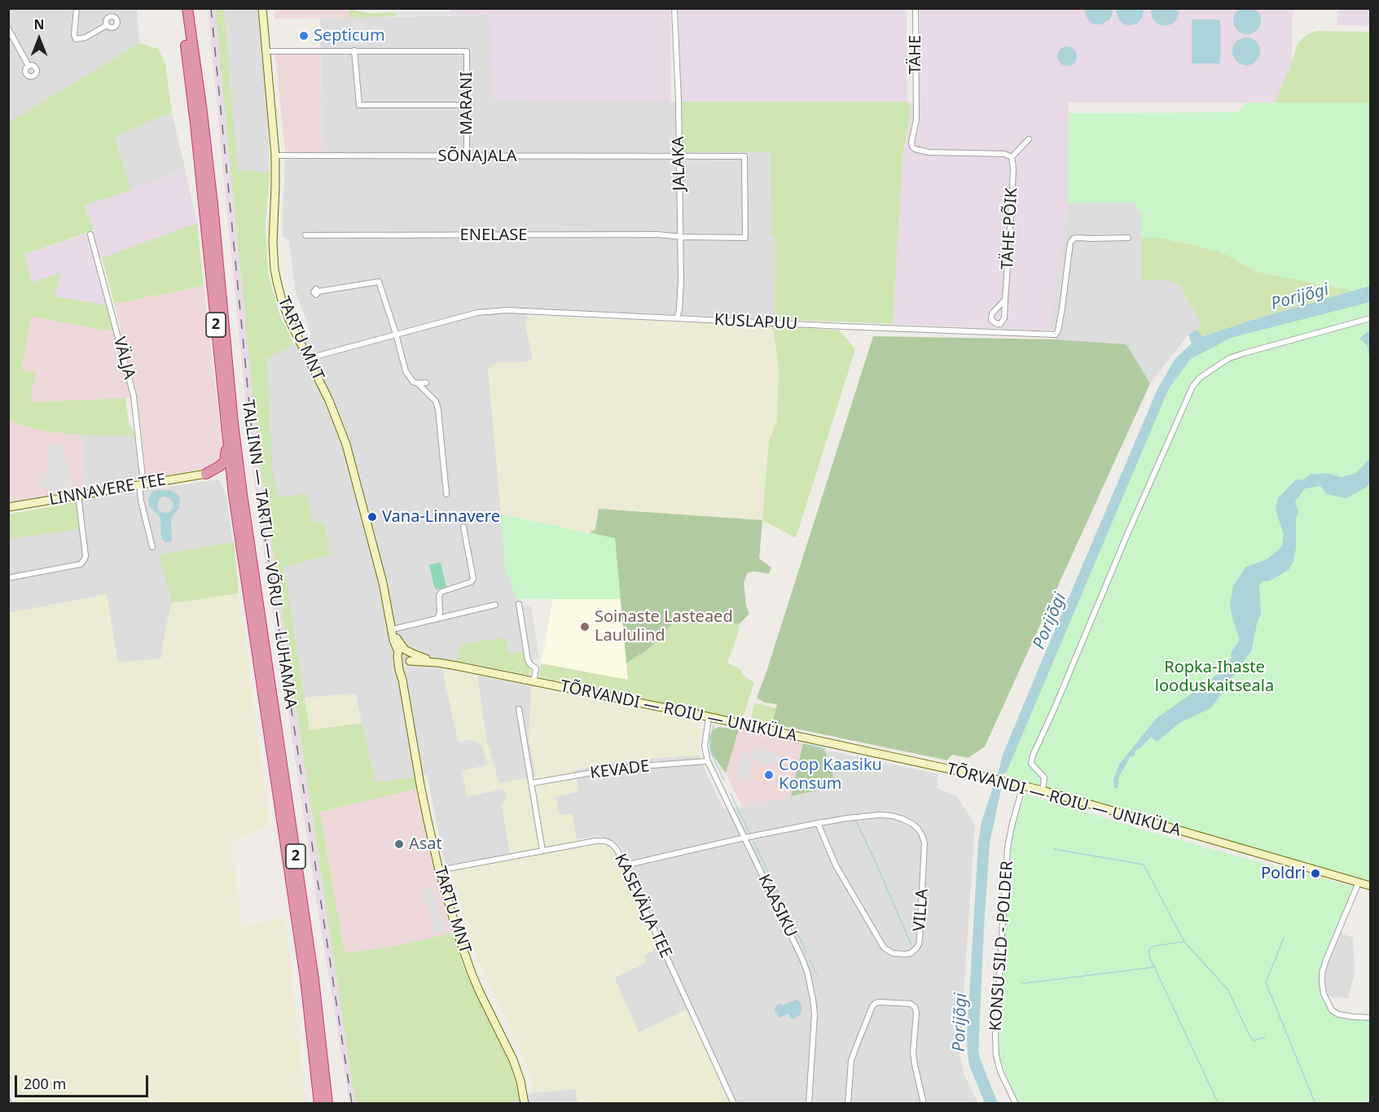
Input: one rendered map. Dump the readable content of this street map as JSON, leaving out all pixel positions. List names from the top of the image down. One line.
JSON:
{"streets":{"highway":["2","TALLINN — TARTU — VÕRU — LUHAMAA"],"street":["TÄHE","MARANI","SÕNAJALA","JALAKA","TÄHE PÕIK","ENELASE","KUSLAPUU","TARTU MNT","VÄLJA","LINNAVERE TEE","TÕRVANDI — ROIU — UNIKÜLA","KEVADE","KASEVÄLJA TEE","KAASIKU","VILLA","KONSU SILD - POLDER"]},"crossings":[["TÄHE","TÄHE PÕIK"],["MARANI","SÕNAJALA"],["SÕNAJALA","JALAKA"],["SÕNAJALA","ENELASE"],["SÕNAJALA","TARTU MNT"],["JALAKA","ENELASE"],["JALAKA","KUSLAPUU"],["KUSLAPUU","TARTU MNT"],["TARTU MNT","TÕRVANDI — ROIU — UNIKÜLA"],["TARTU MNT","KASEVÄLJA TEE"],["VÄLJA","LINNAVERE TEE"],["TÕRVANDI — ROIU — UNIKÜLA","KAASIKU"],["TÕRVANDI — ROIU — UNIKÜLA","KONSU SILD - POLDER"],["KEVADE","KAASIKU"],["KASEVÄLJA TEE","VILLA"],["KAASIKU","VILLA"]],"water":["Porijõgi"],"parks":["Ropka-Ihaste looduskaitseala"],"places":["Septicum","Vana-Linnavere","Soinaste Lasteaed Laululind","Coop Kaasiku Konsum","Asat","Poldri"],"scale_bar":"200 m","north":"top"}
